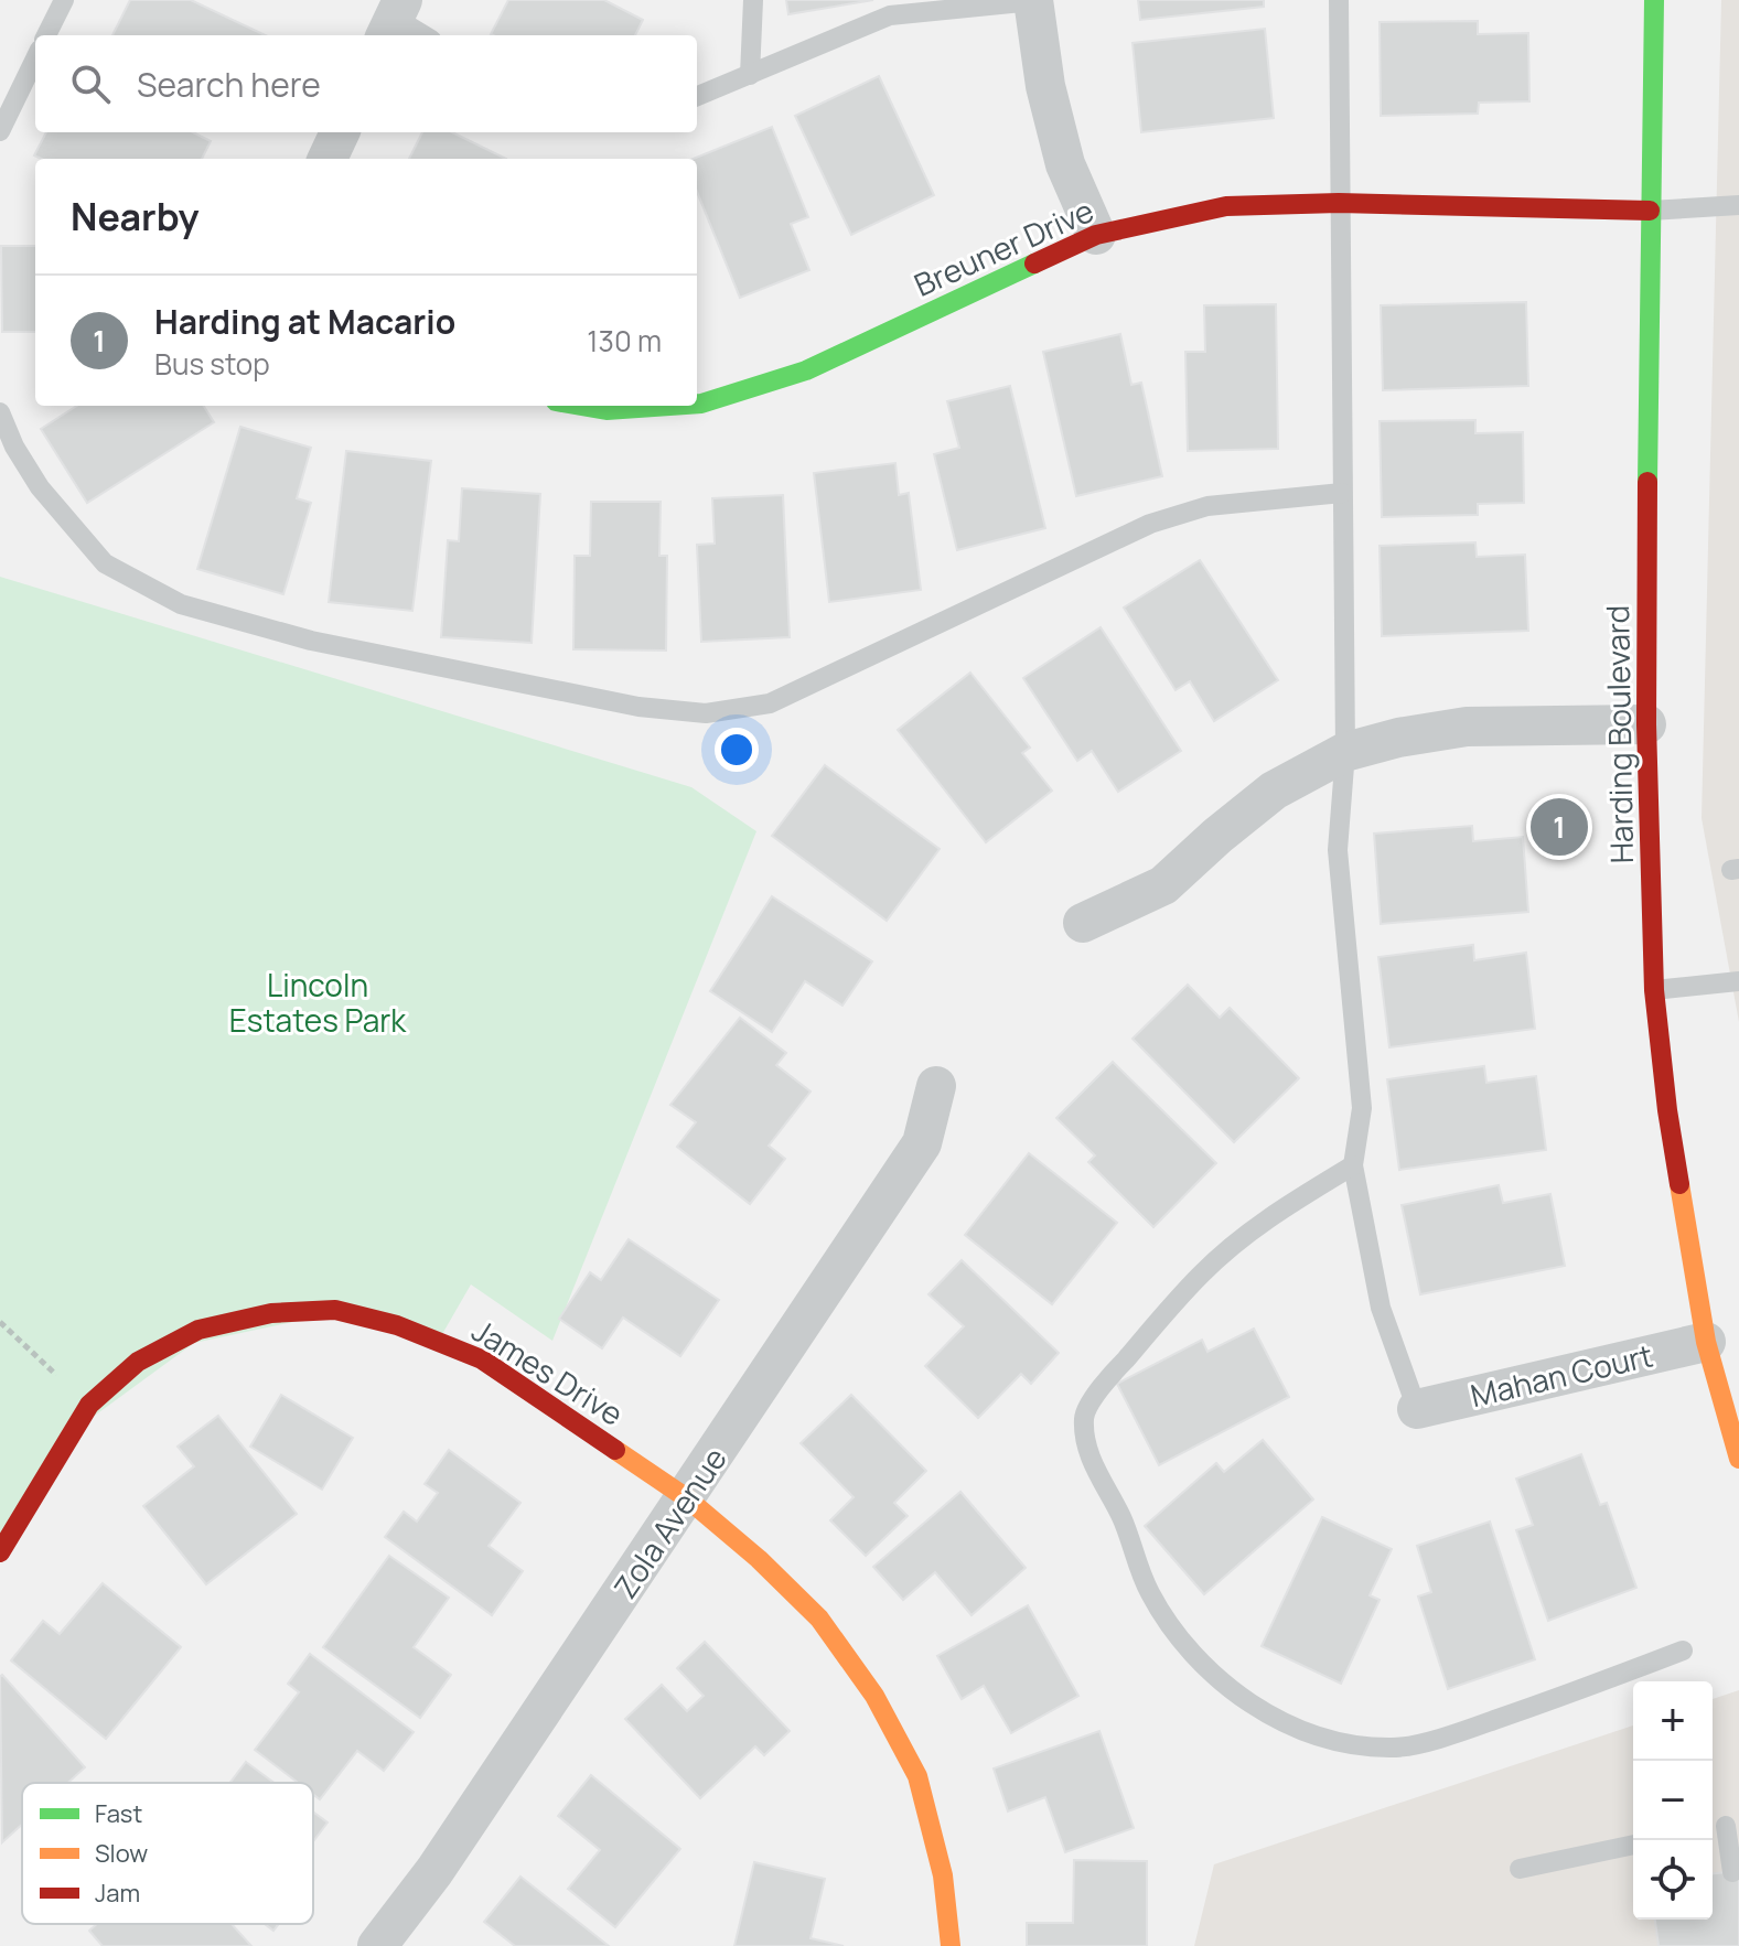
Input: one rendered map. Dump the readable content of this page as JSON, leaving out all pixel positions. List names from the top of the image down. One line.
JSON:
{"streets":{"street":["Breuner Drive","Harding Boulevard","James Drive","Mahan Court","Zola Avenue"]},"crossings":[["Breuner Drive","Harding Boulevard"],["Harding Boulevard","Mahan Court"],["James Drive","Zola Avenue"]],"parks":["Lincoln Estates Park"],"legend":["Fast","Slow","Jam"],"page":{"search":"Search here","heading":"Nearby","list":[{"mark":"1","name":"Harding at Macario","note":"Bus stop","value":"130 m"}],"pins":"1","map_buttons":["+","−"]}}
